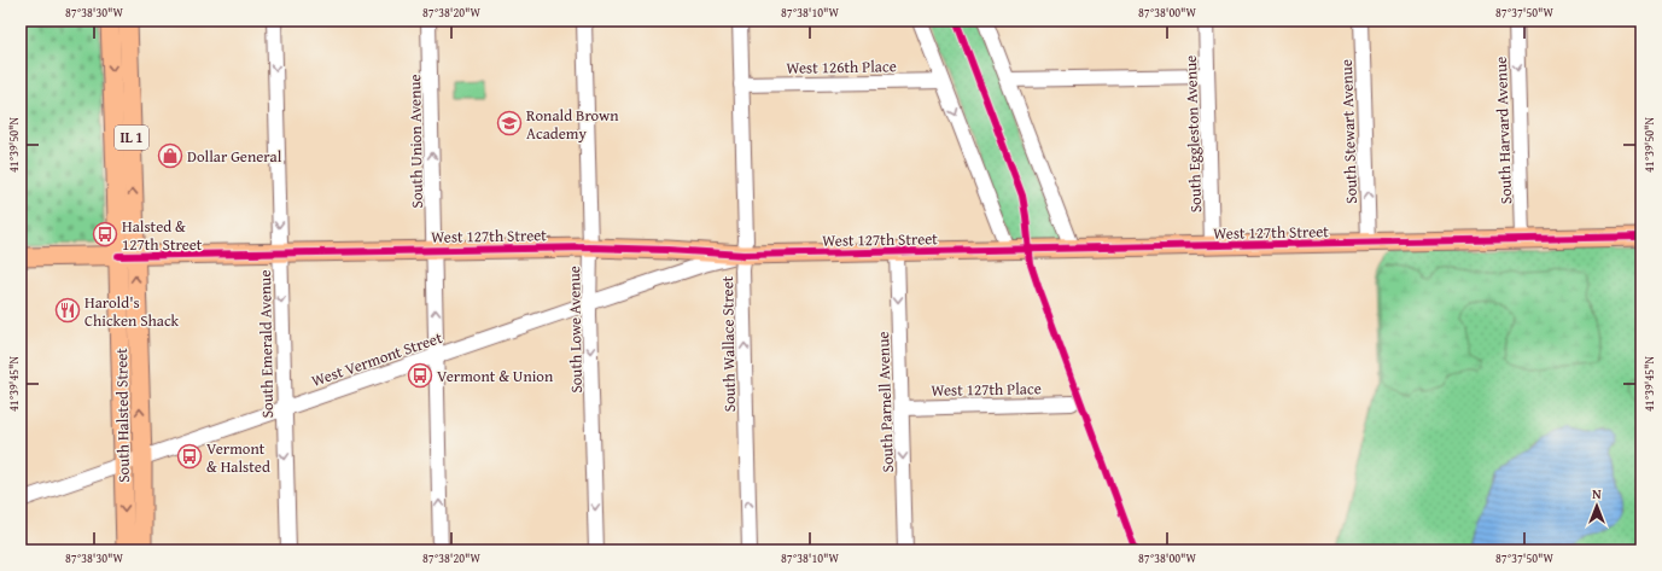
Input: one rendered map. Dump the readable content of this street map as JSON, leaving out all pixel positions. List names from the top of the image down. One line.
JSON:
{"streets":{"main road":["IL 1","West 127th Street","South Halsted Street"],"street":["West 126th Place","South Harvard Avenue","South Stewart Avenue","South Eggleston Avenue","South Union Avenue","South Lowe Avenue","South Emerald Avenue","South Wallace Street","West Vermont Street","West 127th Place","South Parnell Avenue"]},"crossings":[["West 126th Place","South Wallace Street"],["South Harvard Avenue","West 127th Street"],["South Stewart Avenue","West 127th Street"],["South Eggleston Avenue","West 127th Street"],["South Union Avenue","West 127th Street"],["South Union Avenue","West Vermont Street"],["West 127th Street","South Lowe Avenue"],["West 127th Street","South Emerald Avenue"],["West 127th Street","South Wallace Street"],["West 127th Street","West Vermont Street"],["West 127th Street","South Parnell Avenue"],["West 127th Street","South Halsted Street"],["South Lowe Avenue","West Vermont Street"],["South Emerald Avenue","West Vermont Street"],["South Wallace Street","West Vermont Street"],["West Vermont Street","South Halsted Street"],["West 127th Place","South Parnell Avenue"]],"one_way":["South Harvard Avenue","South Stewart Avenue","South Union Avenue","South Lowe Avenue","South Emerald Avenue","South Wallace Street","South Parnell Avenue"],"places":{"school or university":["Ronald Brown Academy"],"shop":["Dollar General"],"bus stop":["Halsted & 127th Street","Vermont & Union","Vermont & Halsted"],"restaurant":["Harold's Chicken Shack"]},"north":"top","coordinates":["87°38'30\"W","87°38'20\"W","87°38'10\"W","87°38'00\"W","87°37'50\"W","41°39'50\"N","41°39'45\"N"]}
